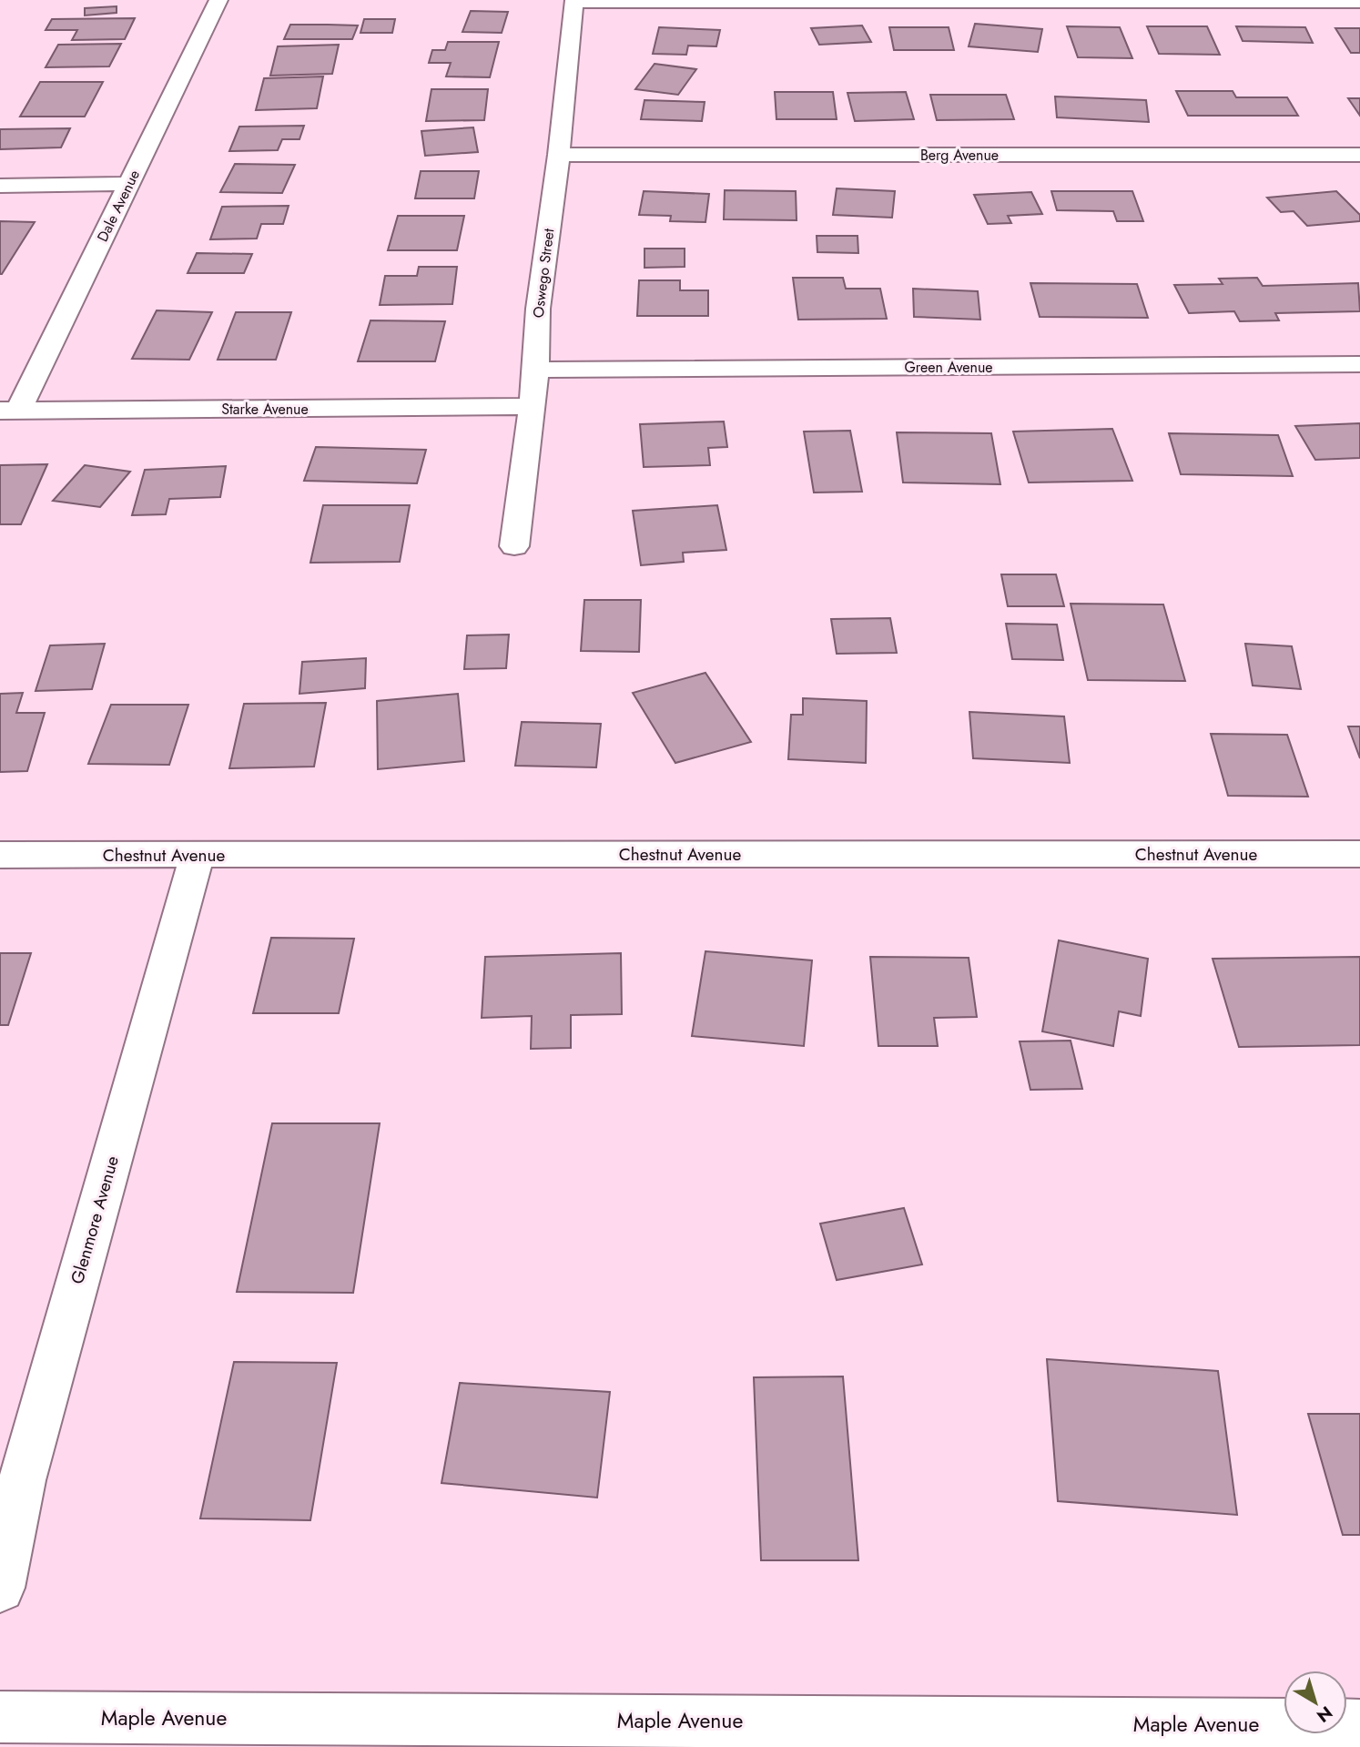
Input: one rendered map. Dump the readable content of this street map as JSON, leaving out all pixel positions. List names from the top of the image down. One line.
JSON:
{"streets":{"street":["Berg Avenue","Dale Avenue","Oswego Street","Green Avenue","Starke Avenue","Chestnut Avenue","Glenmore Avenue","Maple Avenue"]},"crossings":[["Berg Avenue","Oswego Street"],["Dale Avenue","Starke Avenue"],["Oswego Street","Green Avenue"],["Oswego Street","Starke Avenue"],["Chestnut Avenue","Glenmore Avenue"]],"north":"bottom right"}
